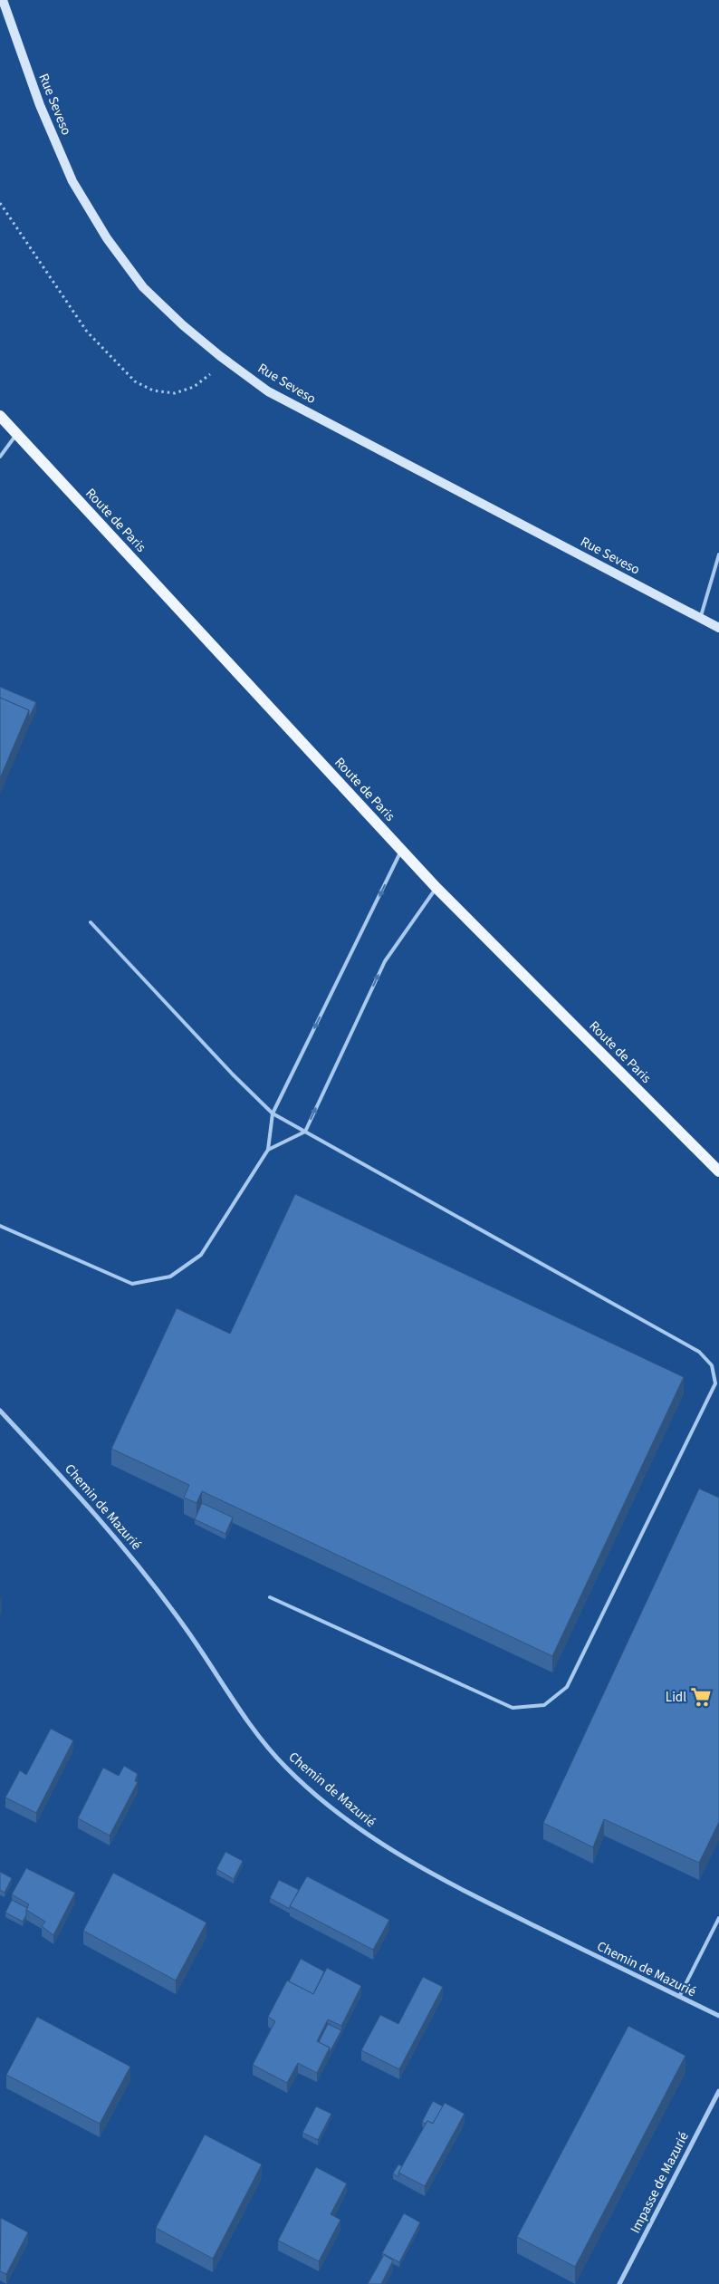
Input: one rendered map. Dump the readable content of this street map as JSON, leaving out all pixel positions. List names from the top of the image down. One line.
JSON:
{"streets":{"main road":["Route de Paris"],"street":["Rue Seveso","Chemin de Mazurié","Impasse de Mazurié"]},"places":{"supermarket":["Lidl"]}}
